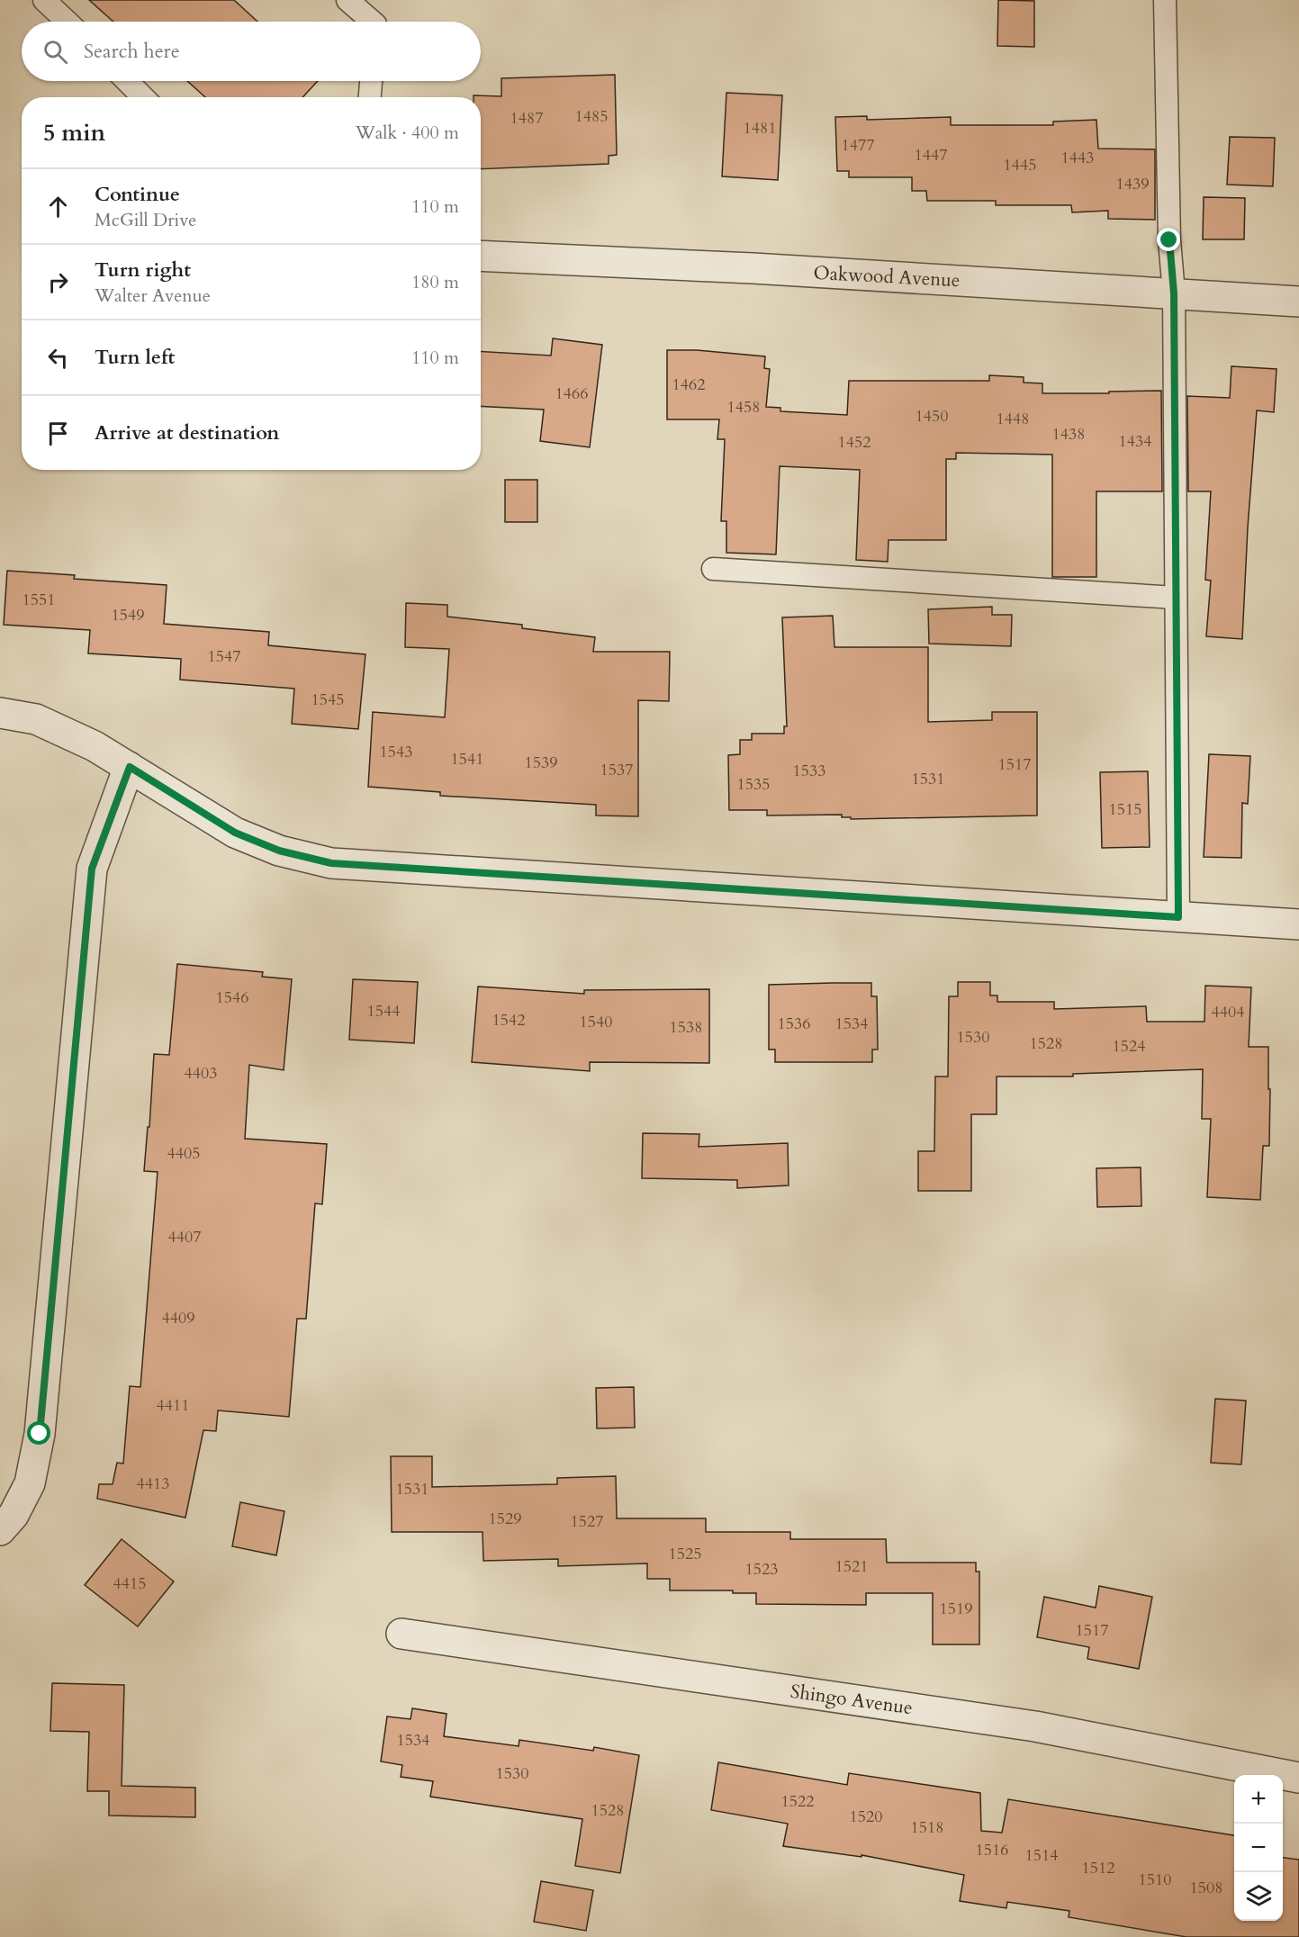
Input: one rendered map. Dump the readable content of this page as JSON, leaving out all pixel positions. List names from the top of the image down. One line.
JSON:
{"streets":{"street":["Oakwood Avenue","Shingo Avenue"]},"house_numbers":["1485","1487","1481","1477","1447","1443","1445","1439","1462","1466","1458","1450","1448","1438","1434","1452","1551","1549","1547","1545","1543","1541","1539","1517","1537","1533","1531","1535","1515","1546","1544","4404","1542","1540","1536","1534","1538","1530","1528","1524","4403","4405","4407","4409","4411","4413","1531","1529","1527","1525","1521","1523","4415","1519","1517","1534","1530","1522","1528","1520","1518","1516","1514","1512","1510","1508"],"page":{"search":"Search here","heading":["5 min","Walk · 400 m"],"list":[["Continue","McGill Drive","110 m"],["Turn right","Walter Avenue","180 m"],["Turn left","110 m"],"Arrive at destination"],"map_buttons":["+","−"]}}
